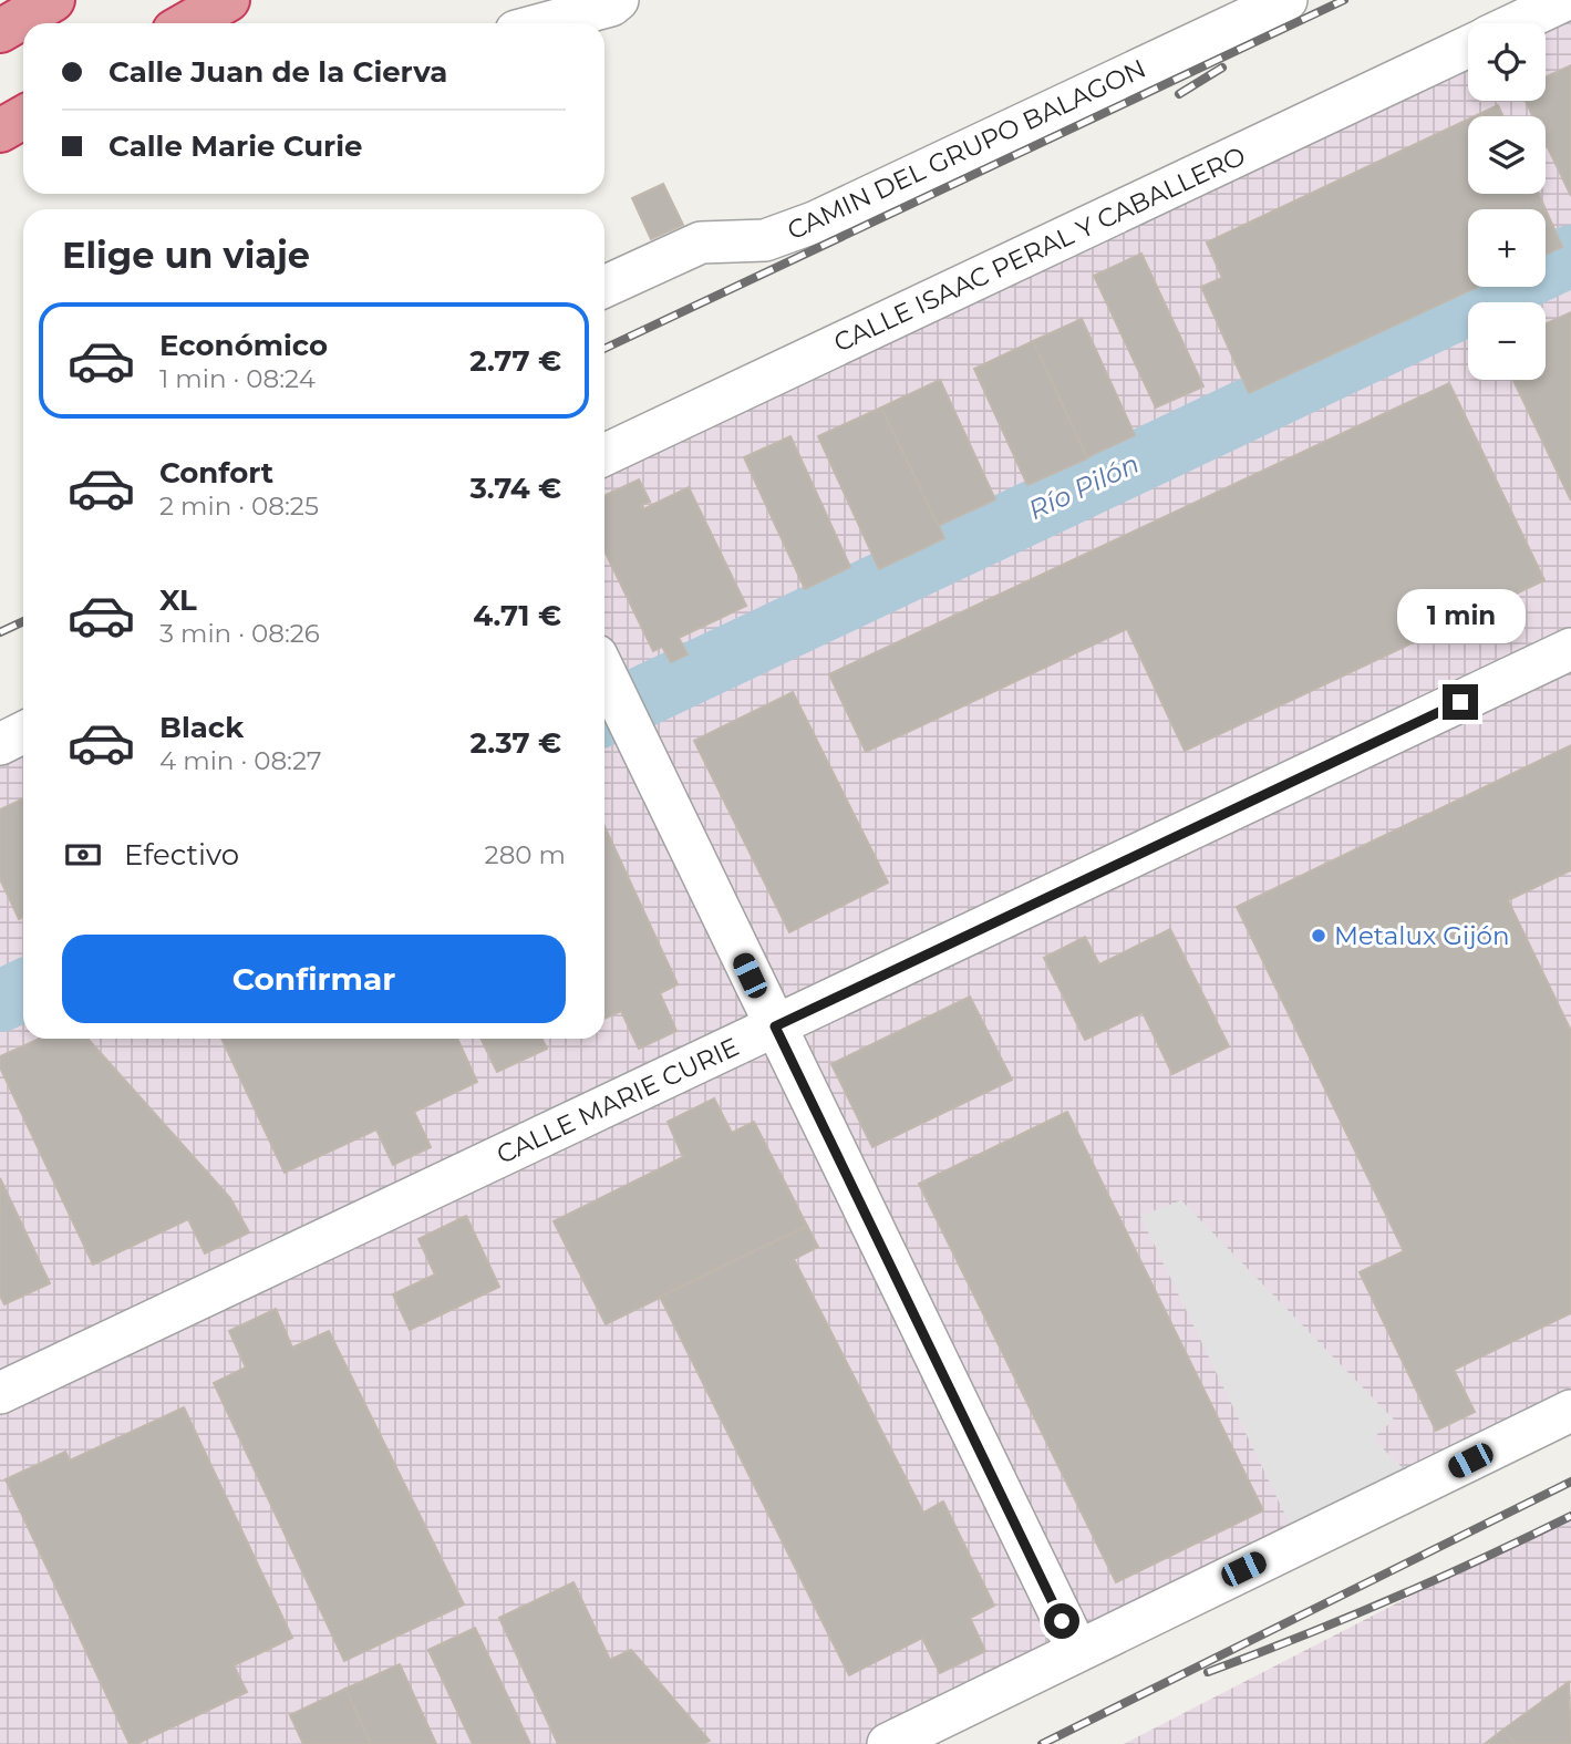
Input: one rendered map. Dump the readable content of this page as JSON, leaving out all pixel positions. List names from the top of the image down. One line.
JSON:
{"streets":{"street":["CAMIN DEL GRUPO BALAGON","CALLE ISAAC PERAL Y CABALLERO","CALLE MARIE CURIE"]},"water":["Río Pilón"],"places":["Metalux Gijón"],"page":{"map_buttons":["+","−"],"banner":["Calle Juan de la Cierva","Calle Marie Curie"],"heading":"Elige un viaje","list":[{"name":"Económico","note":"1 min · 08:24","value":"2.77 €"},{"name":"Confort","note":"2 min · 08:25","value":"3.74 €"},{"name":"XL","note":"3 min · 08:26","value":"4.71 €"},{"name":"Black","note":"4 min · 08:27","value":"2.37 €"}],"bubble":"1 min","pay":["Efectivo","280 m"],"buttons":"Confirmar"}}
